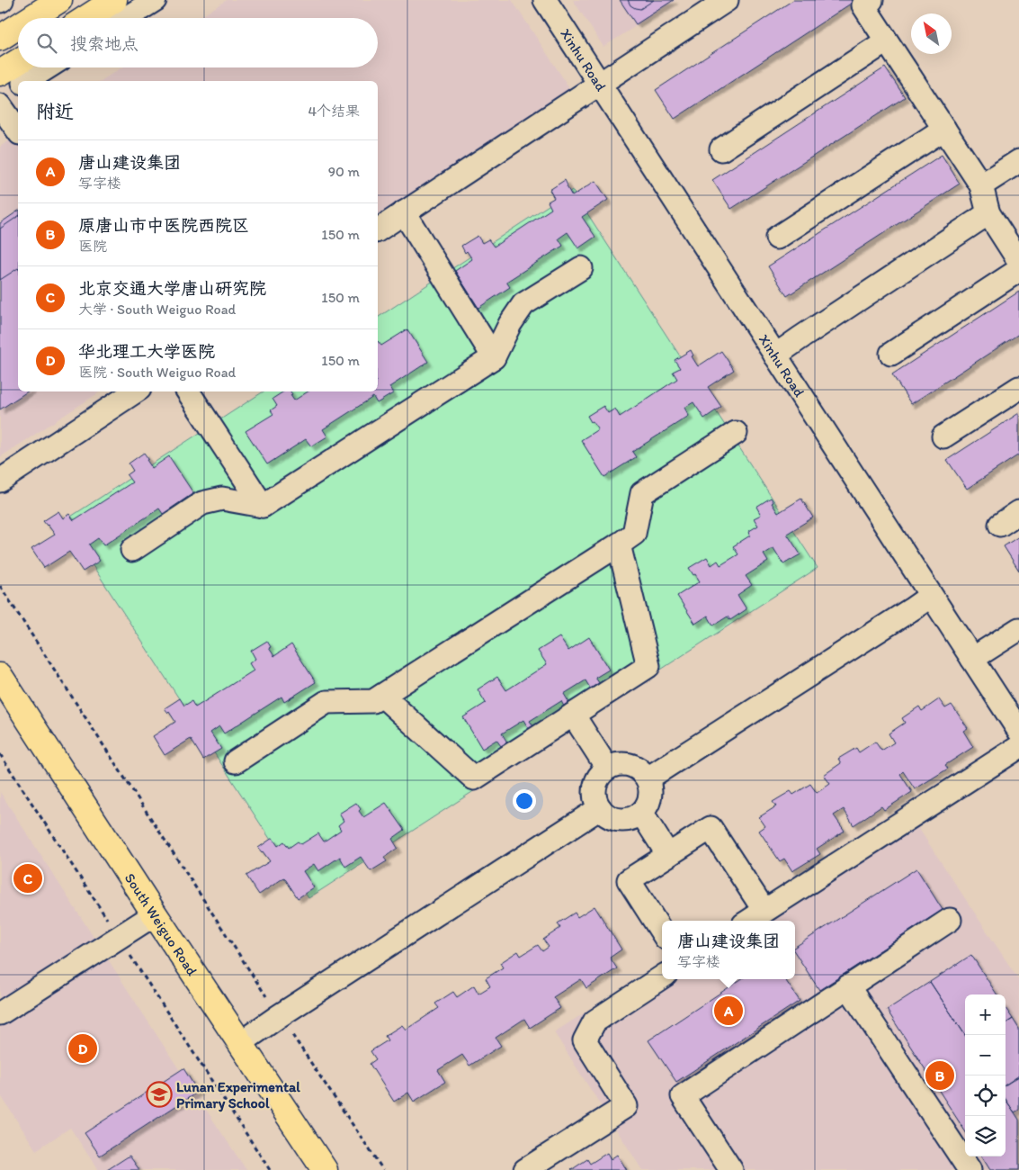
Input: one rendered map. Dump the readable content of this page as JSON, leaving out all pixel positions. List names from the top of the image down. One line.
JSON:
{"streets":{"main road":["South Weiguo Road"],"street":["Xinhu Road"]},"places":{"school or university":["Lunan Experimental Primary School"]},"north":"top left","page":{"search":"搜索地点","heading":["附近","4个结果"],"list":[{"mark":"A","name":"唐山建设集团","note":"写字楼","value":"90 m"},{"mark":"B","name":"原唐山市中医院西院区","note":"医院","value":"150 m"},{"mark":"C","name":"北京交通大学唐山研究院","note":"大学 · South Weiguo Road","value":"150 m"},{"mark":"D","name":"华北理工大学医院","note":"医院 · South Weiguo Road","value":"150 m"}],"pins":["C","A","D","B"],"popup":["唐山建设集团","写字楼"],"map_buttons":["+","−"]}}
